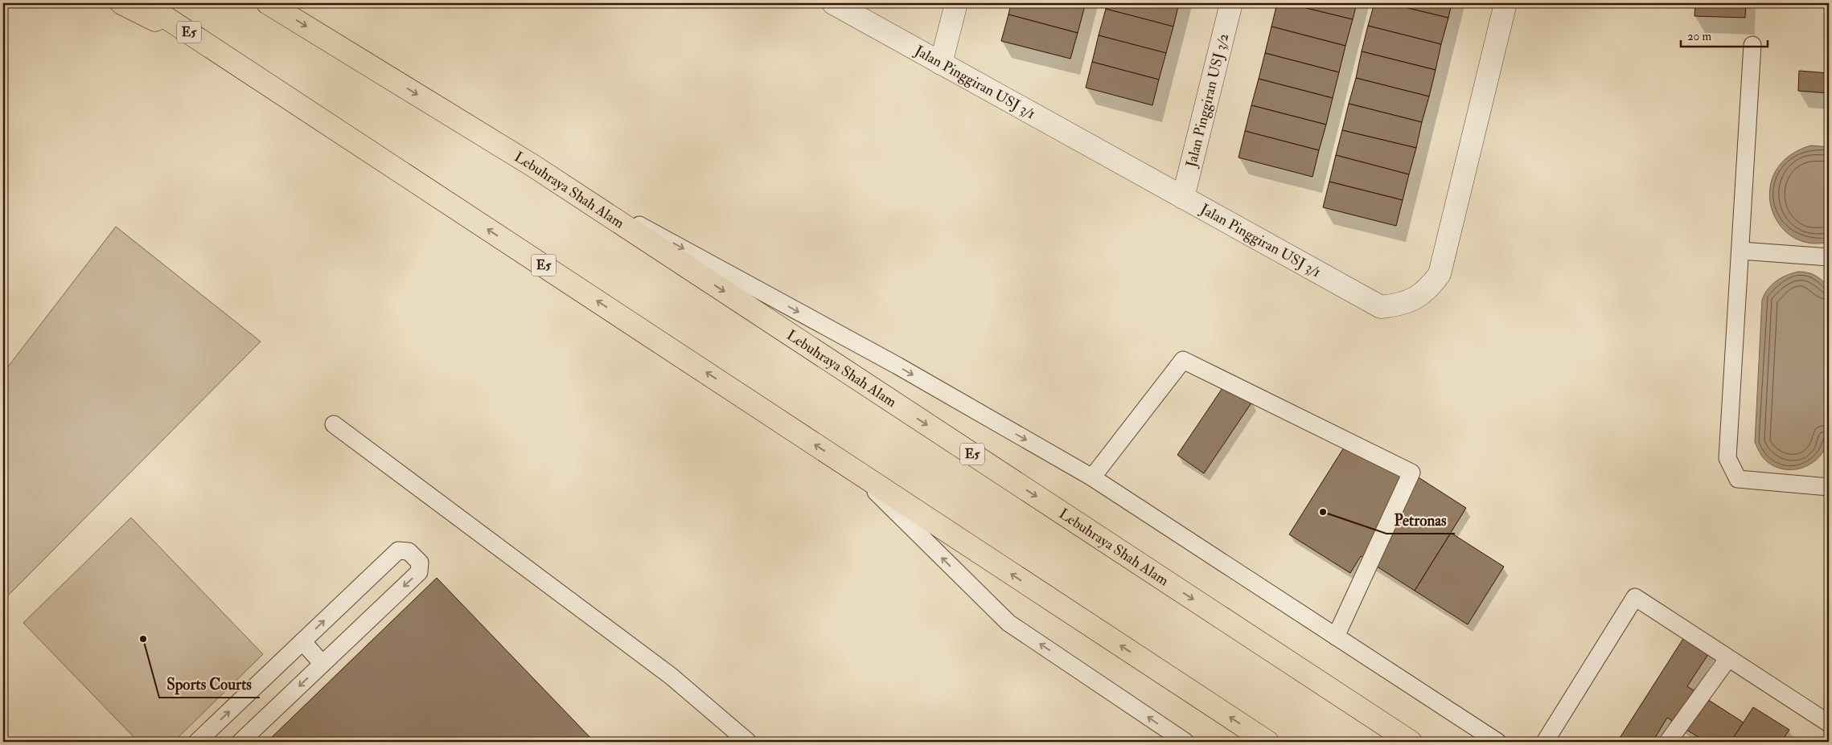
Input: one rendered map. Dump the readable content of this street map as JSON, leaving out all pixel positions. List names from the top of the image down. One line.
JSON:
{"streets":{"highway":["E5","Lebuhraya Shah Alam"],"street":["Jalan Pinggiran USJ 3/1","Jalan Pinggiran USJ 3/2"]},"crossings":[["Jalan Pinggiran USJ 3/1","Jalan Pinggiran USJ 3/2"]],"places":["Petronas","Sports Courts"],"scale_bar":"20 m"}
